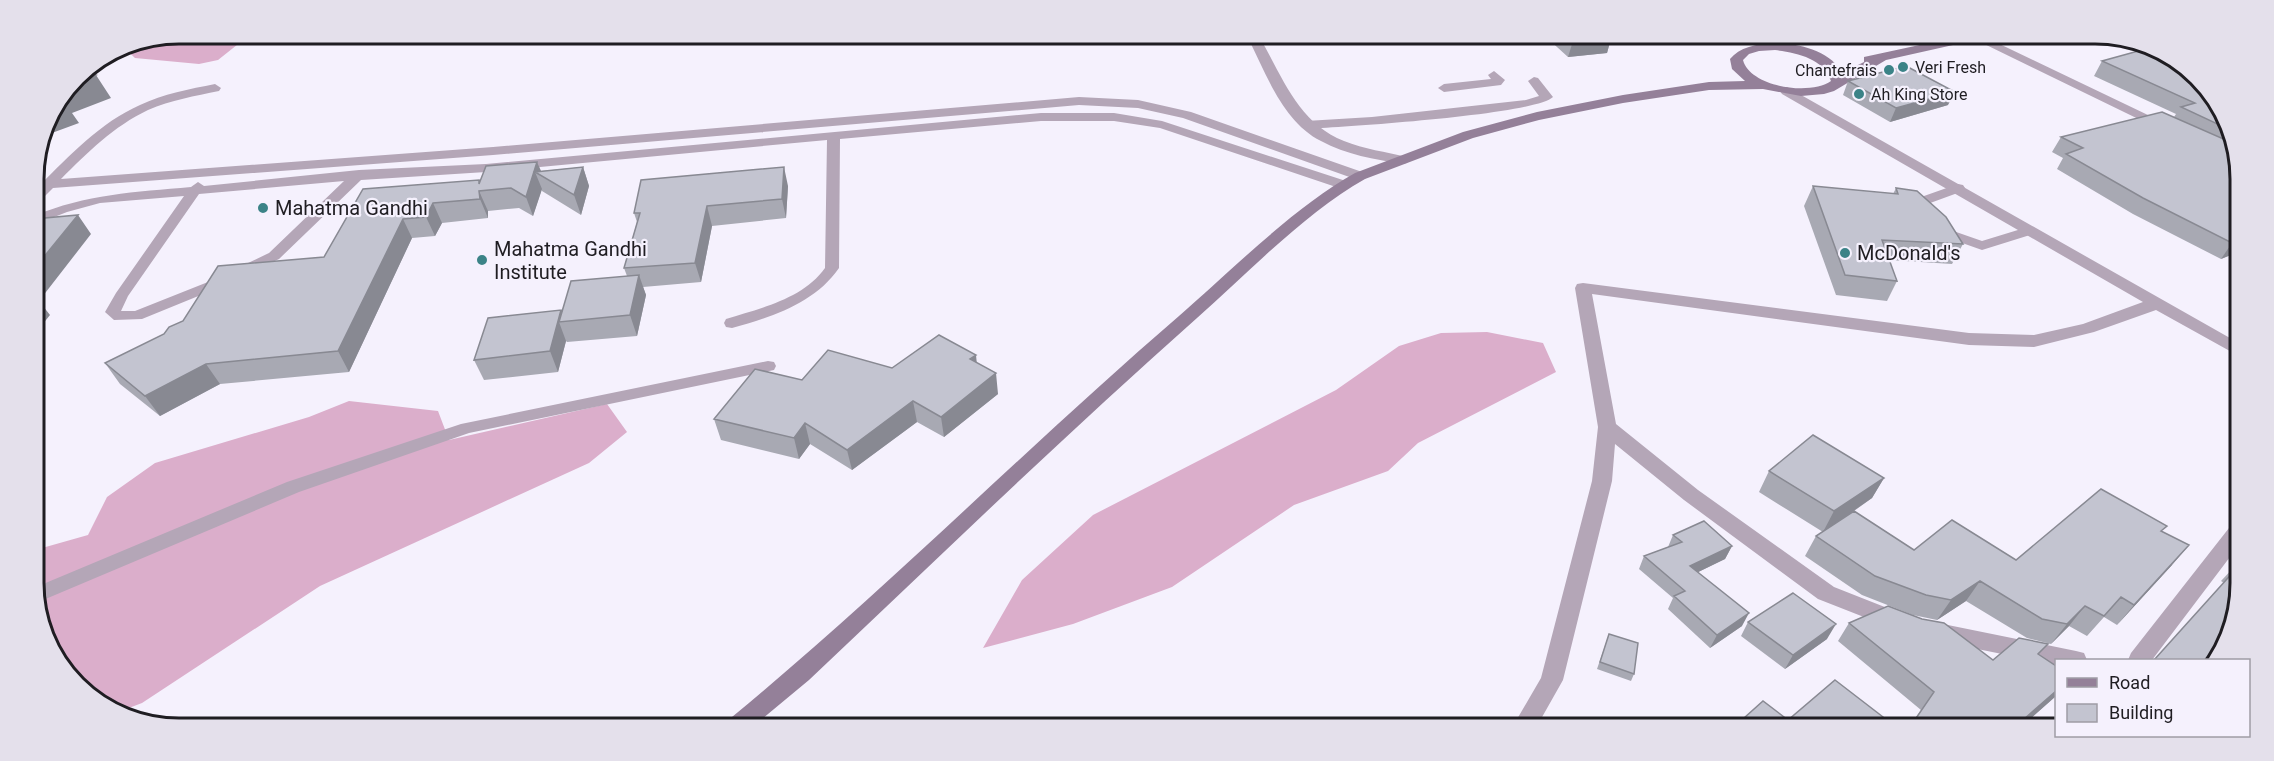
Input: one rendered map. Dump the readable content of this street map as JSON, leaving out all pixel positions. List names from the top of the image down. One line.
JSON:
{"places":["Veri Fresh","Chantefrais","Ah King Store","Mahatma Gandhi","McDonald's","Mahatma Gandhi Institute"],"legend":["Road","Building"]}
